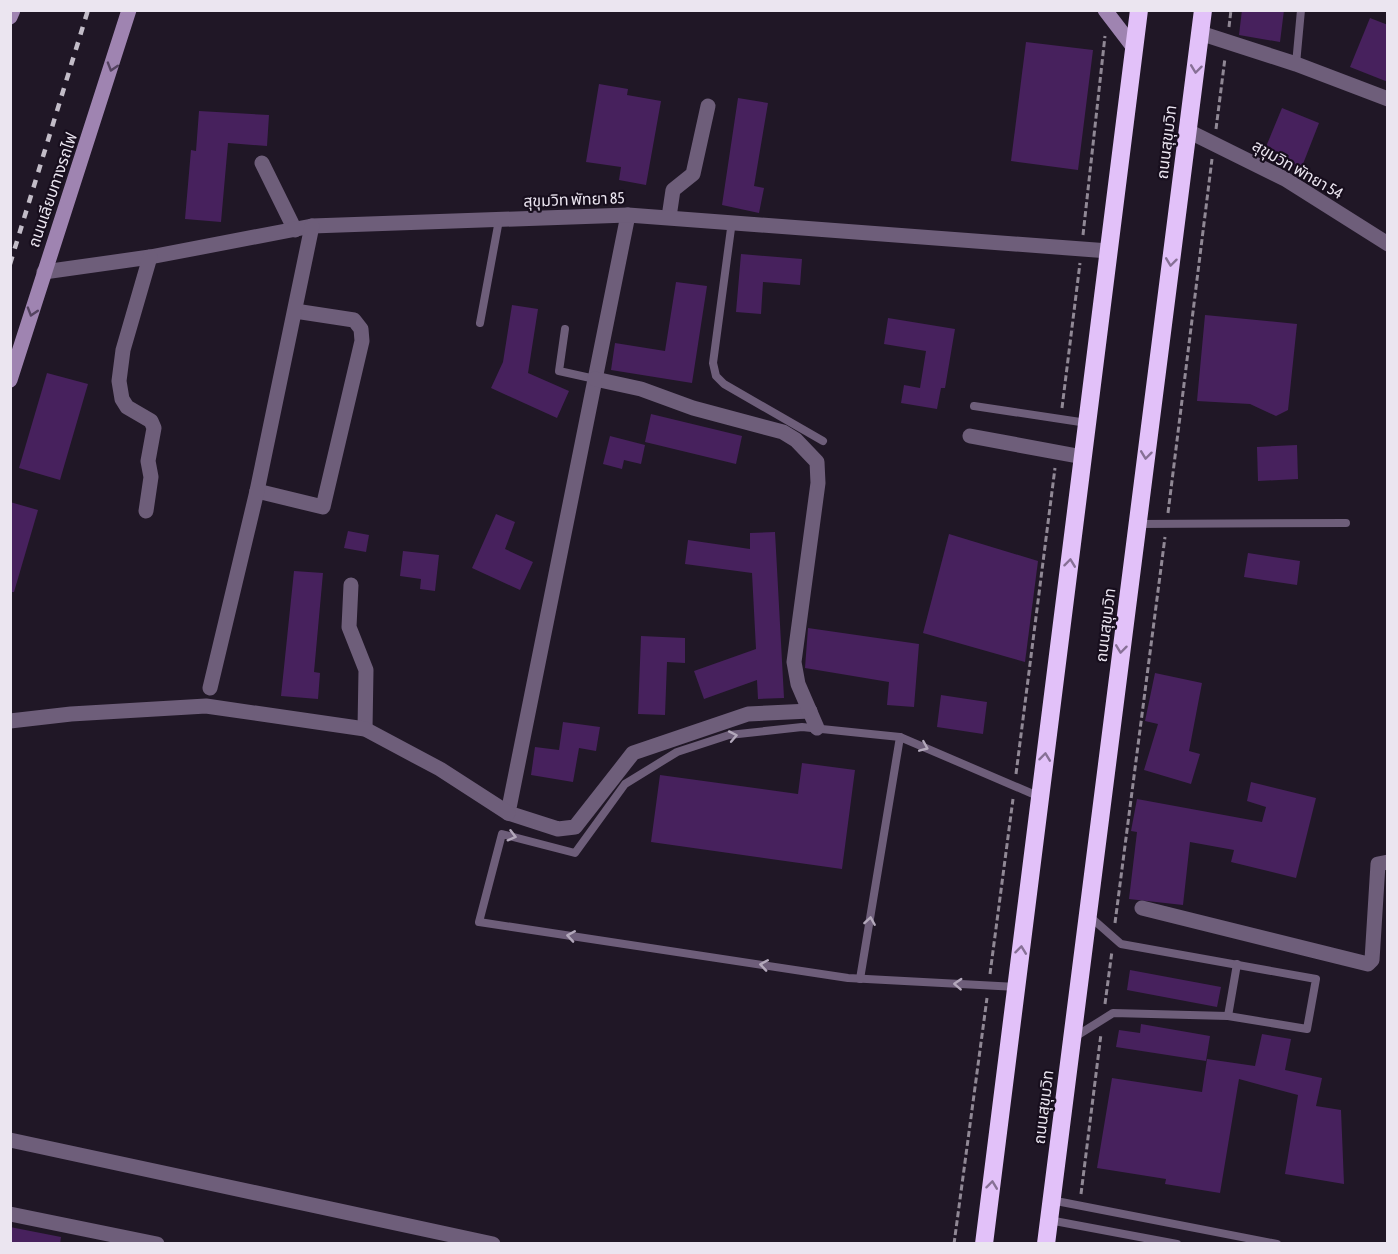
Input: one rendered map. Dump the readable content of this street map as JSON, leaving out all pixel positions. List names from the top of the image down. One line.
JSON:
{"streets":{"highway":["ถนนสุขุมวิท"],"street":["สุขุมวิท พัทยา 54","ถนนเลียบทางรถไฟ","สุขุมวิท พัทยา 85"]},"crossings":[["ถนนสุขุมวิท","สุขุมวิท พัทยา 54"],["ถนนเลียบทางรถไฟ","สุขุมวิท พัทยา 85"]],"one_way":["ถนนเลียบทางรถไฟ"]}
